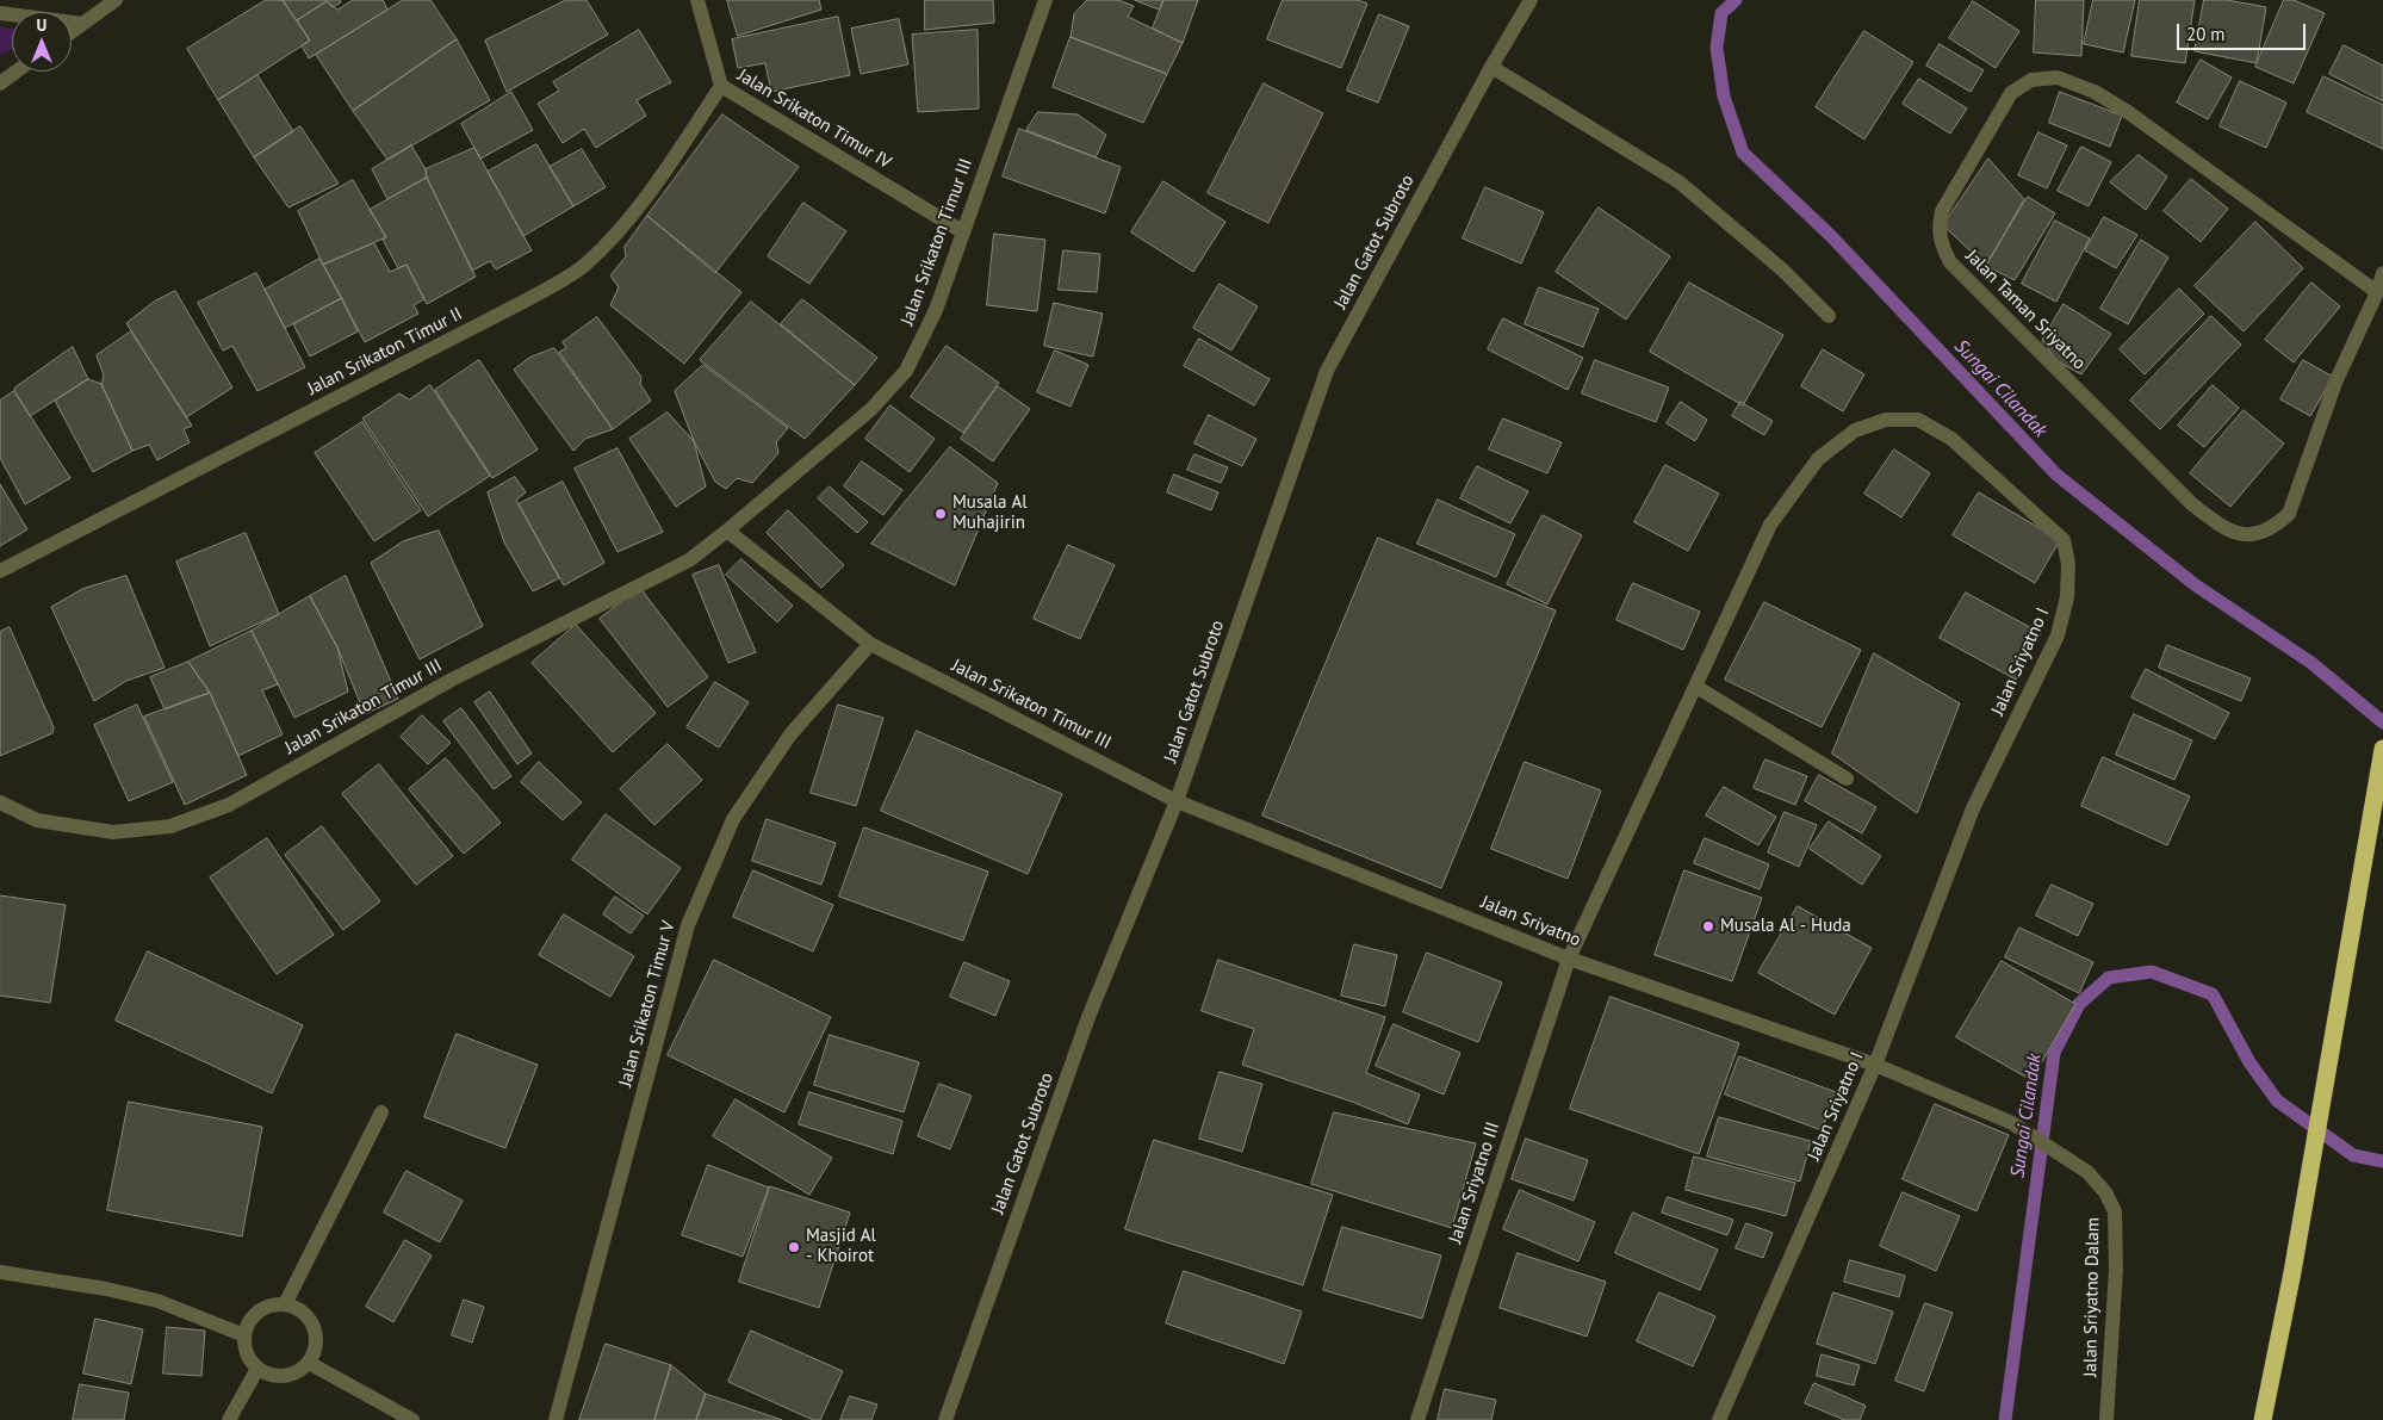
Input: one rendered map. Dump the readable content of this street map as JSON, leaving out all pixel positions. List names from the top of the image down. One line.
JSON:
{"streets":{"street":["Jalan Srikaton Timur IV","Jalan Srikaton Timur III","Jalan Gatot Subroto","Jalan Taman Sriyatno","Jalan Srikaton Timur II","Jalan Sriyatno I","Jalan Sriyatno","Jalan Srikaton Timur V","Jalan Sriyatno III","Jalan Sriyatno Dalam"]},"crossings":[["Jalan Srikaton Timur IV","Jalan Srikaton Timur III"],["Jalan Srikaton Timur IV","Jalan Srikaton Timur II"],["Jalan Srikaton Timur III","Jalan Gatot Subroto"],["Jalan Srikaton Timur III","Jalan Sriyatno"],["Jalan Srikaton Timur III","Jalan Srikaton Timur V"],["Jalan Gatot Subroto","Jalan Sriyatno"],["Jalan Sriyatno I","Jalan Sriyatno"],["Jalan Sriyatno I","Jalan Sriyatno III"],["Jalan Sriyatno I","Jalan Sriyatno Dalam"],["Jalan Sriyatno","Jalan Sriyatno III"],["Jalan Sriyatno","Jalan Sriyatno Dalam"]],"water":["Sungai Cilandak"],"places":["Musala Al Muhajirin","Musala Al - Huda","Masjid Al - Khoirot"],"scale_bar":"20 m","north":"top"}
